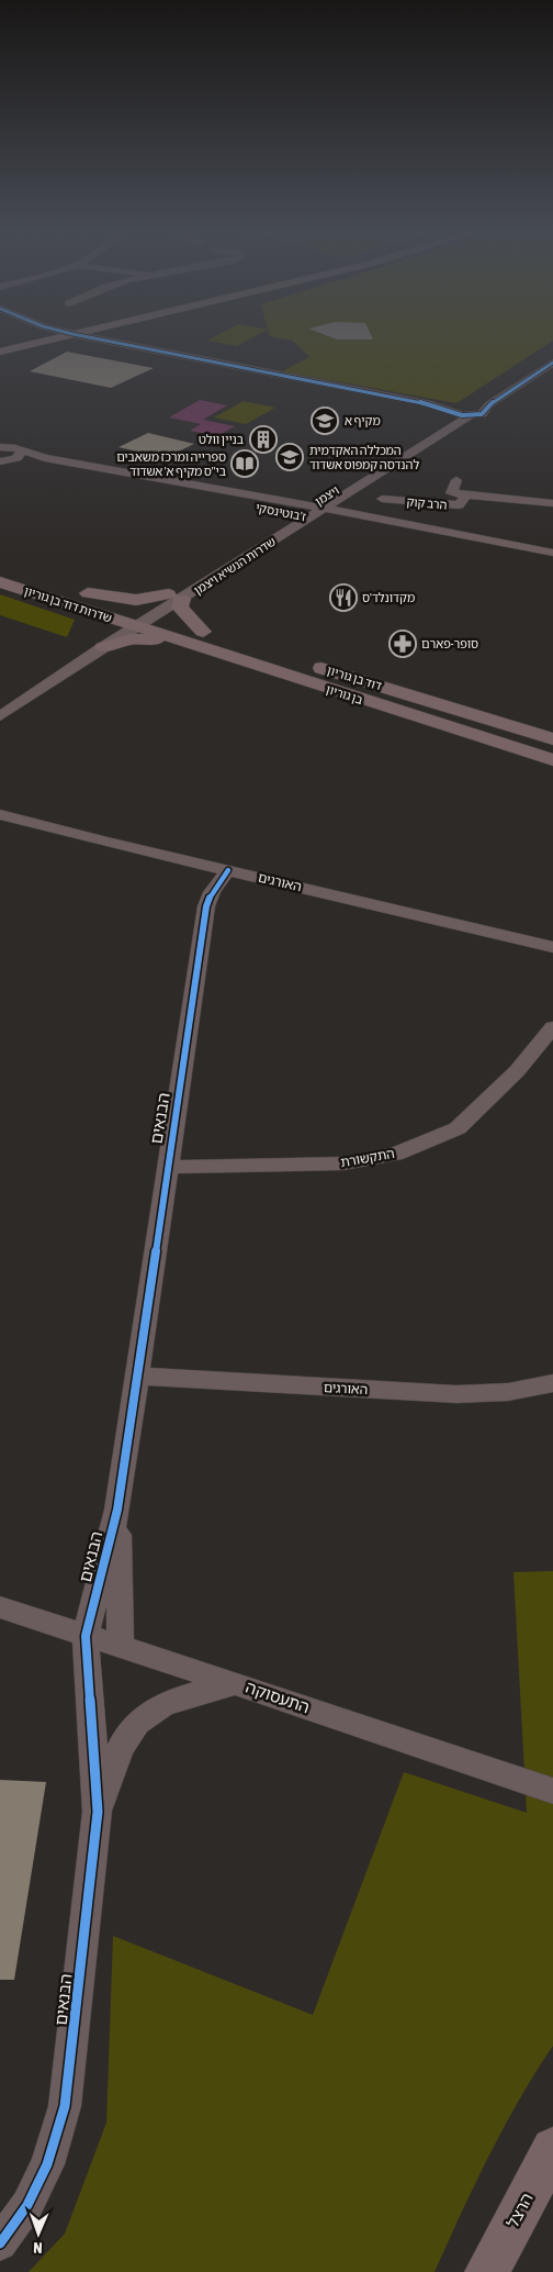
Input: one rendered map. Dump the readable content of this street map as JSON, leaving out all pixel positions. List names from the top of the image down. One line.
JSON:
{"streets":{"main road":["שדרות דוד בן גוריון","דוד בן גוריון","בן גוריון","הרצל"],"street":["ויצמן","הרב קוק","ז'בוטינסקי","שדרות הנשיא ויצמן","האורגים","הבנאים","התקשורת","התעסוקה"]},"crossings":[["ויצמן","ז'בוטינסקי"],["ויצמן","שדרות הנשיא ויצמן"],["ז'בוטינסקי","שדרות הנשיא ויצמן"],["שדרות הנשיא ויצמן","שדרות דוד בן גוריון"],["שדרות הנשיא ויצמן","דוד בן גוריון"],["שדרות הנשיא ויצמן","בן גוריון"],["שדרות דוד בן גוריון","דוד בן גוריון"],["שדרות דוד בן גוריון","בן גוריון"],["דוד בן גוריון","בן גוריון"],["האורגים","הבנאים"],["הבנאים","התקשורת"],["הבנאים","התעסוקה"]],"places":{"school or university":["מקיף א","המכללה האקדמית להנדסה קמפוס אשדוד"],"building":["בניין וולט"],"library":["ספרייה ומרכז משאבים בי\"ס מקיף א' אשדוד"],"restaurant":["מקדונלד'ס"],"pharmacy":["סופר-פארם"]},"north":"bottom"}
